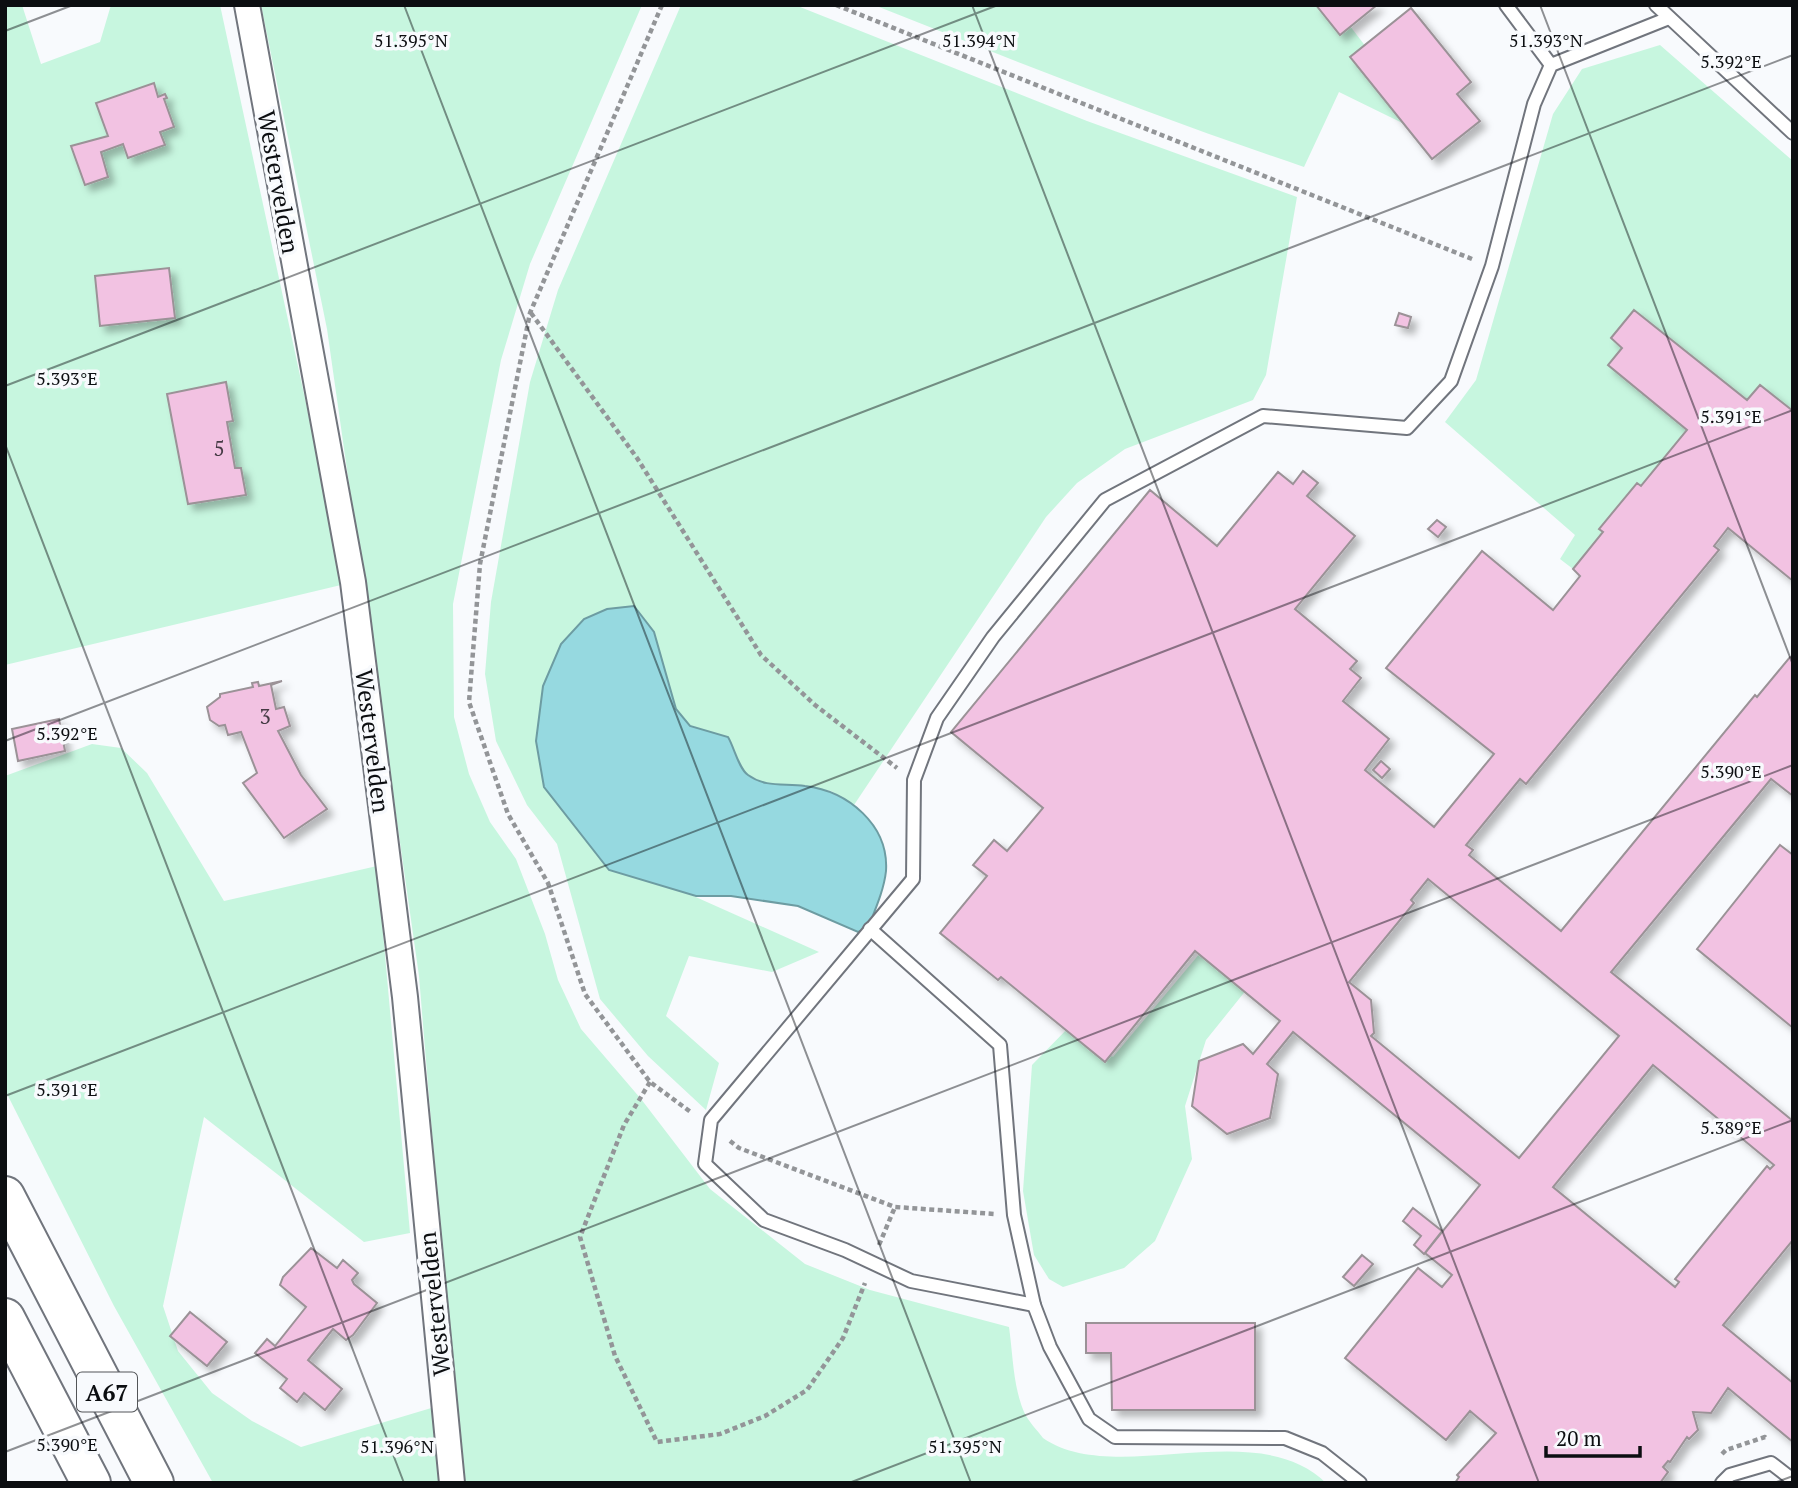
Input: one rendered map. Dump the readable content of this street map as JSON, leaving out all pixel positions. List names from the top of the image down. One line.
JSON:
{"streets":{"highway":["A67"],"street":["Westervelden"]},"house_numbers":["5","3"],"scale_bar":"20 m","coordinates":["51.395°N","51.394°N","51.393°N","5.392°E","5.393°E","5.391°E","5.390°E","5.389°E","51.396°N"]}
